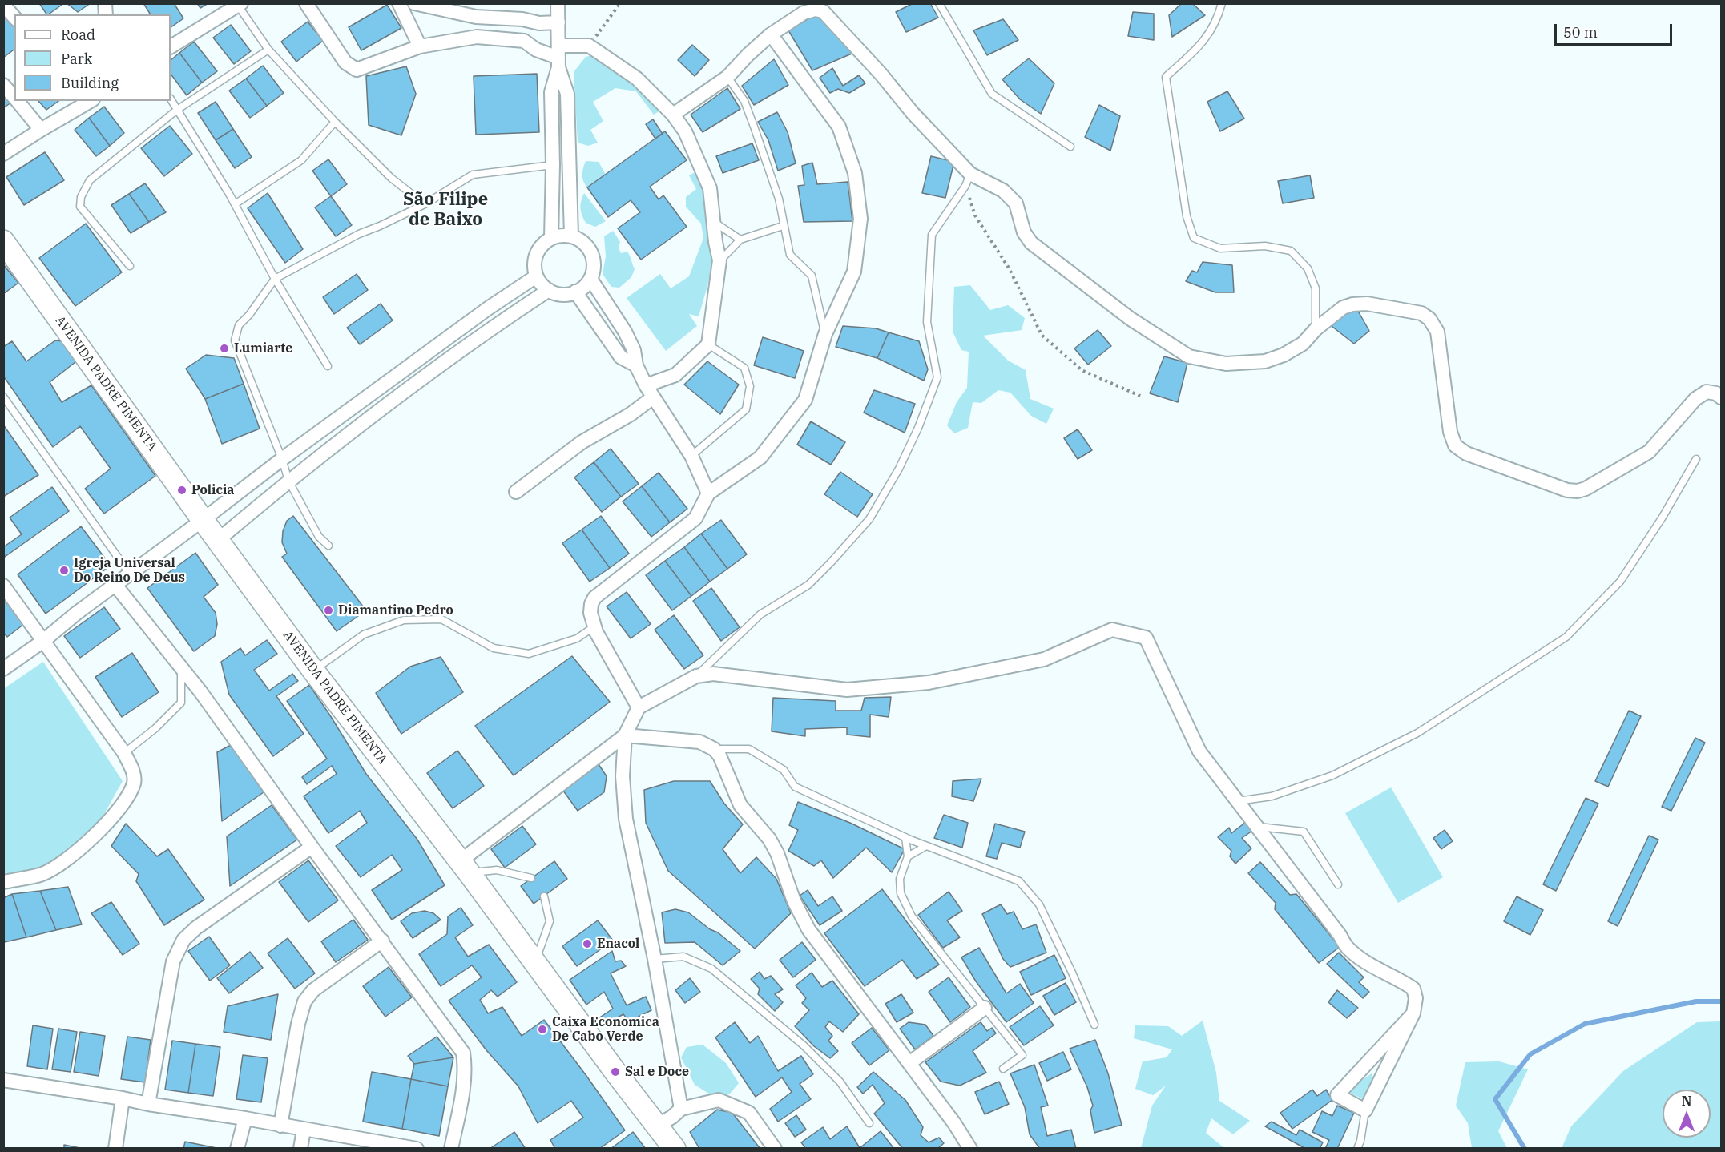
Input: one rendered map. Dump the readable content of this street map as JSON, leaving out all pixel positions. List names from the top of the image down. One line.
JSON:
{"streets":{"main road":["AVENIDA PADRE PIMENTA"]},"districts":["São Filipe de Baixo"],"places":["Lumiarte","Policia","Igreja Universal Do Reino De Deus","Diamantino Pedro","Enacol","Caixa Economica De Cabo Verde","Sal e Doce"],"legend":["Road","Park","Building"],"scale_bar":"50 m","north":"top"}
